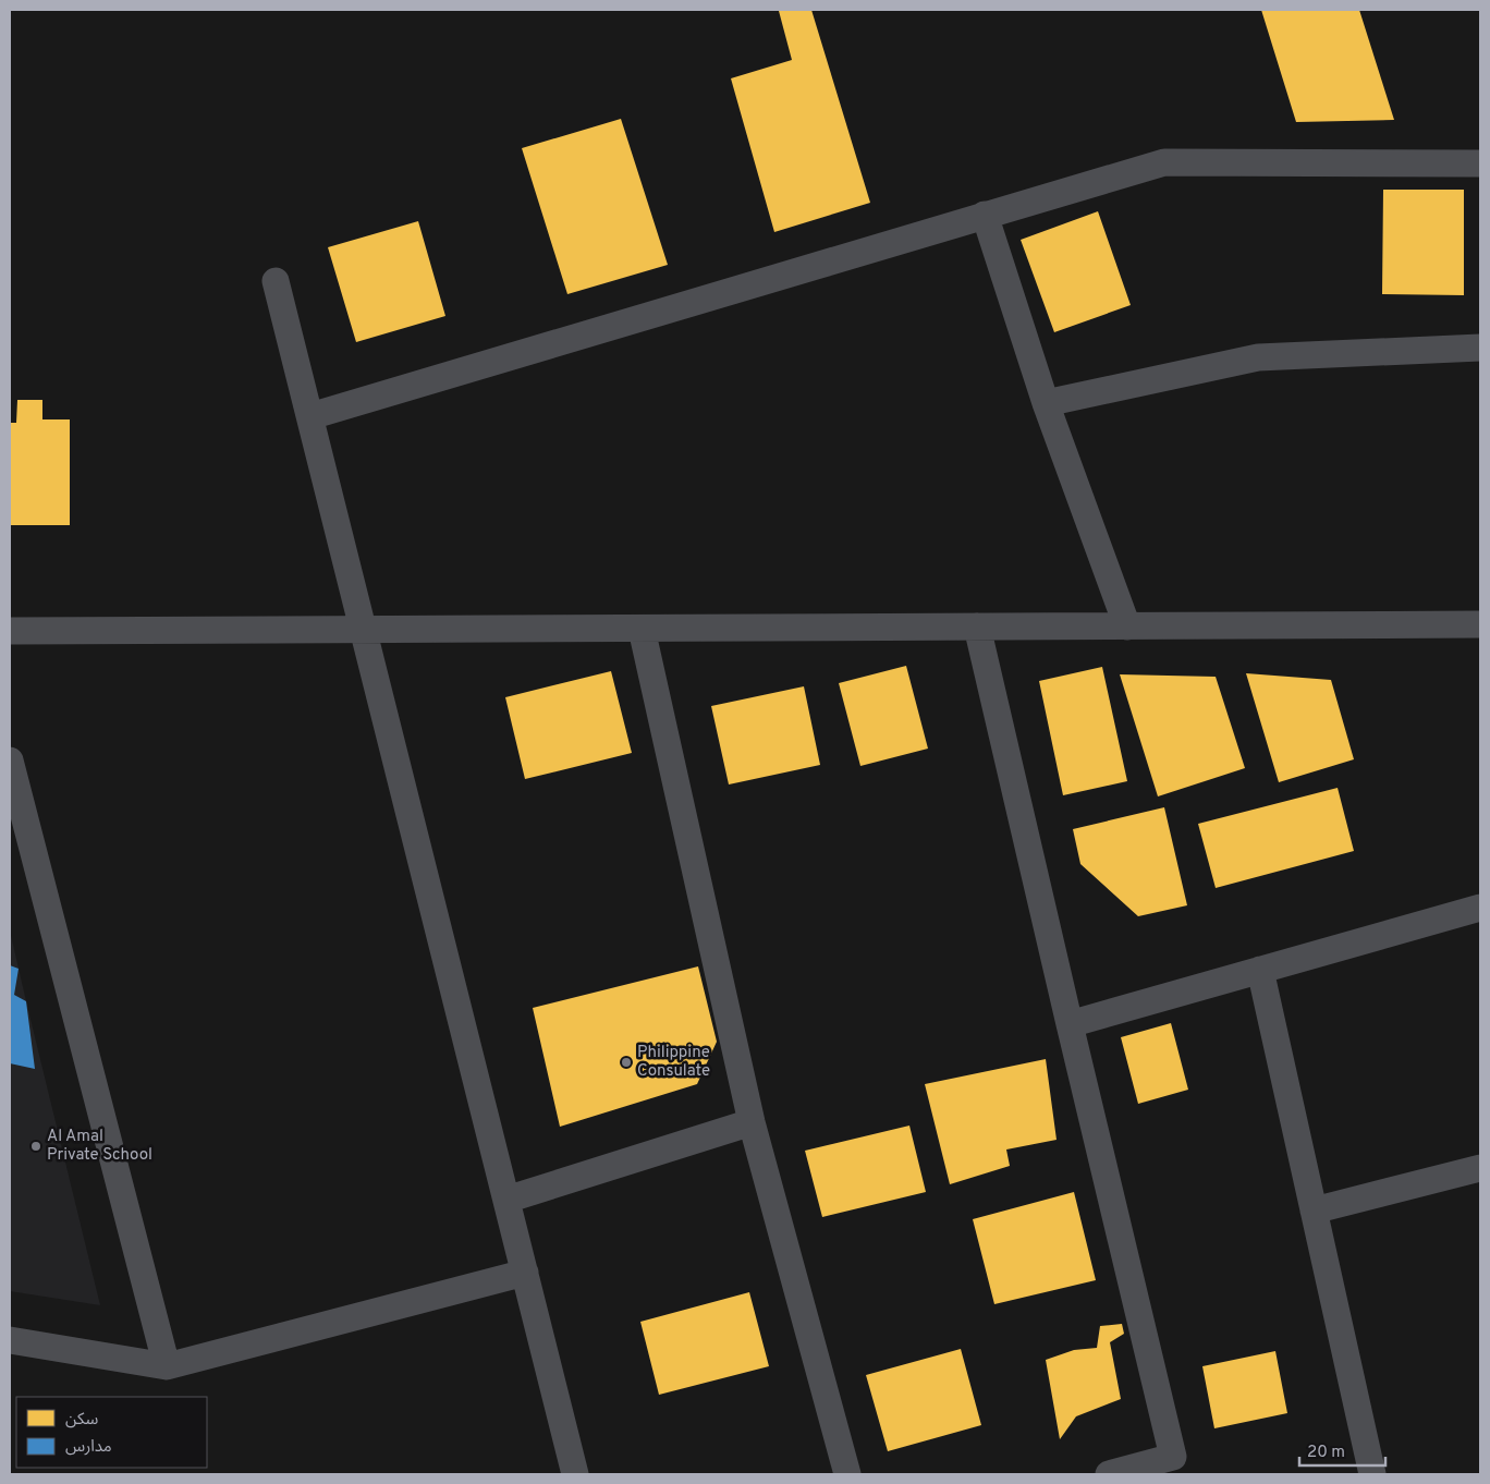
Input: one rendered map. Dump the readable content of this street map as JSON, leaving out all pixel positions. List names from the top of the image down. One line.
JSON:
{"places":["Philippine Consulate","Al Amal Private School"],"legend":["سكن","مدارس"],"scale_bar":"20 m"}
